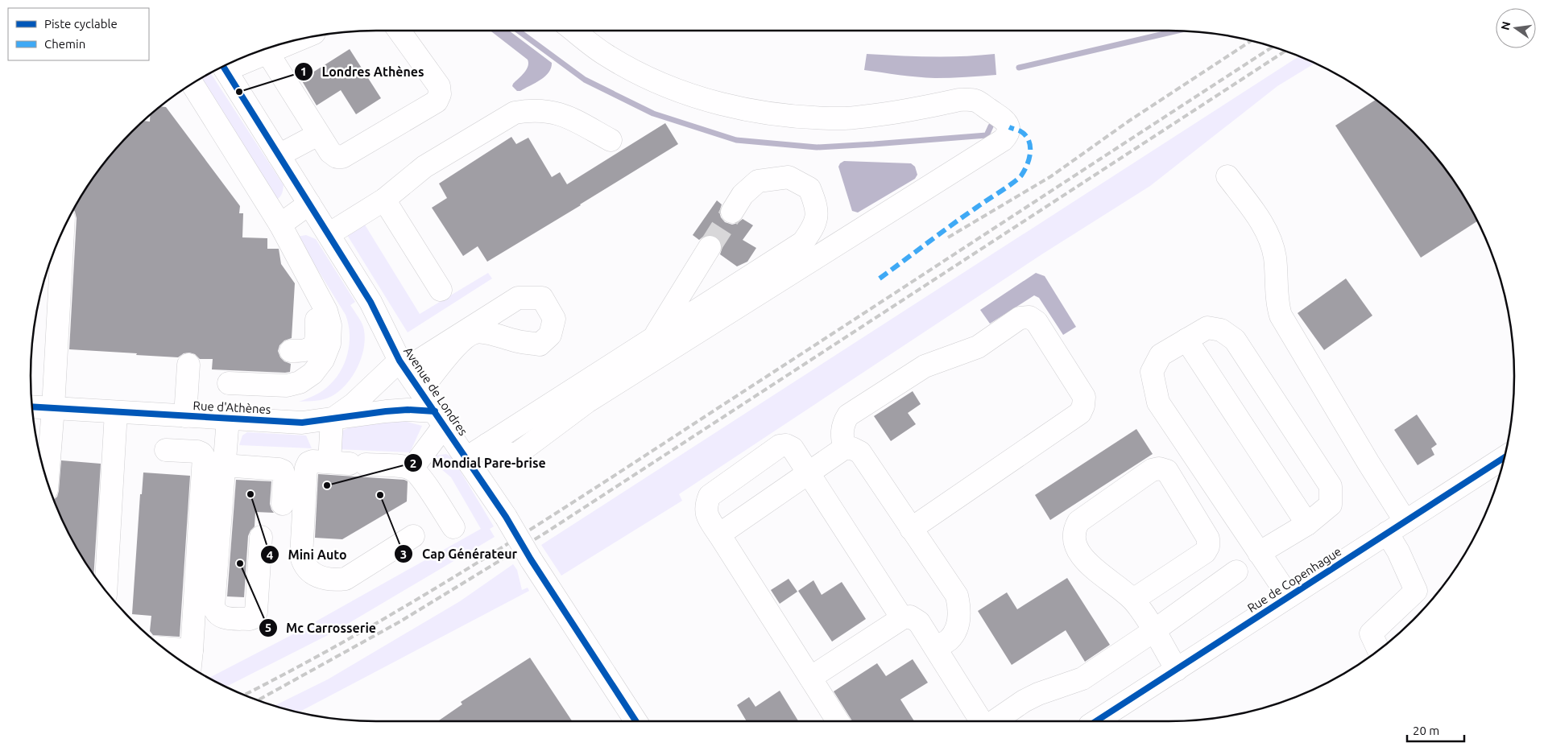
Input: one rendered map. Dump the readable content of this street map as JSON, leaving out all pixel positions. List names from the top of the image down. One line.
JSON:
{"streets":{"street":["Avenue de Londres","Rue d'Athènes","Rue de Copenhague"]},"crossings":[["Avenue de Londres","Rue d'Athènes"]],"places":["Londres Athènes","Mondial Pare-brise","Mini Auto","Cap Générateur","Mc Carrosserie"],"legend":["Piste cyclable","Chemin"],"scale_bar":"20 m","north":"left"}
